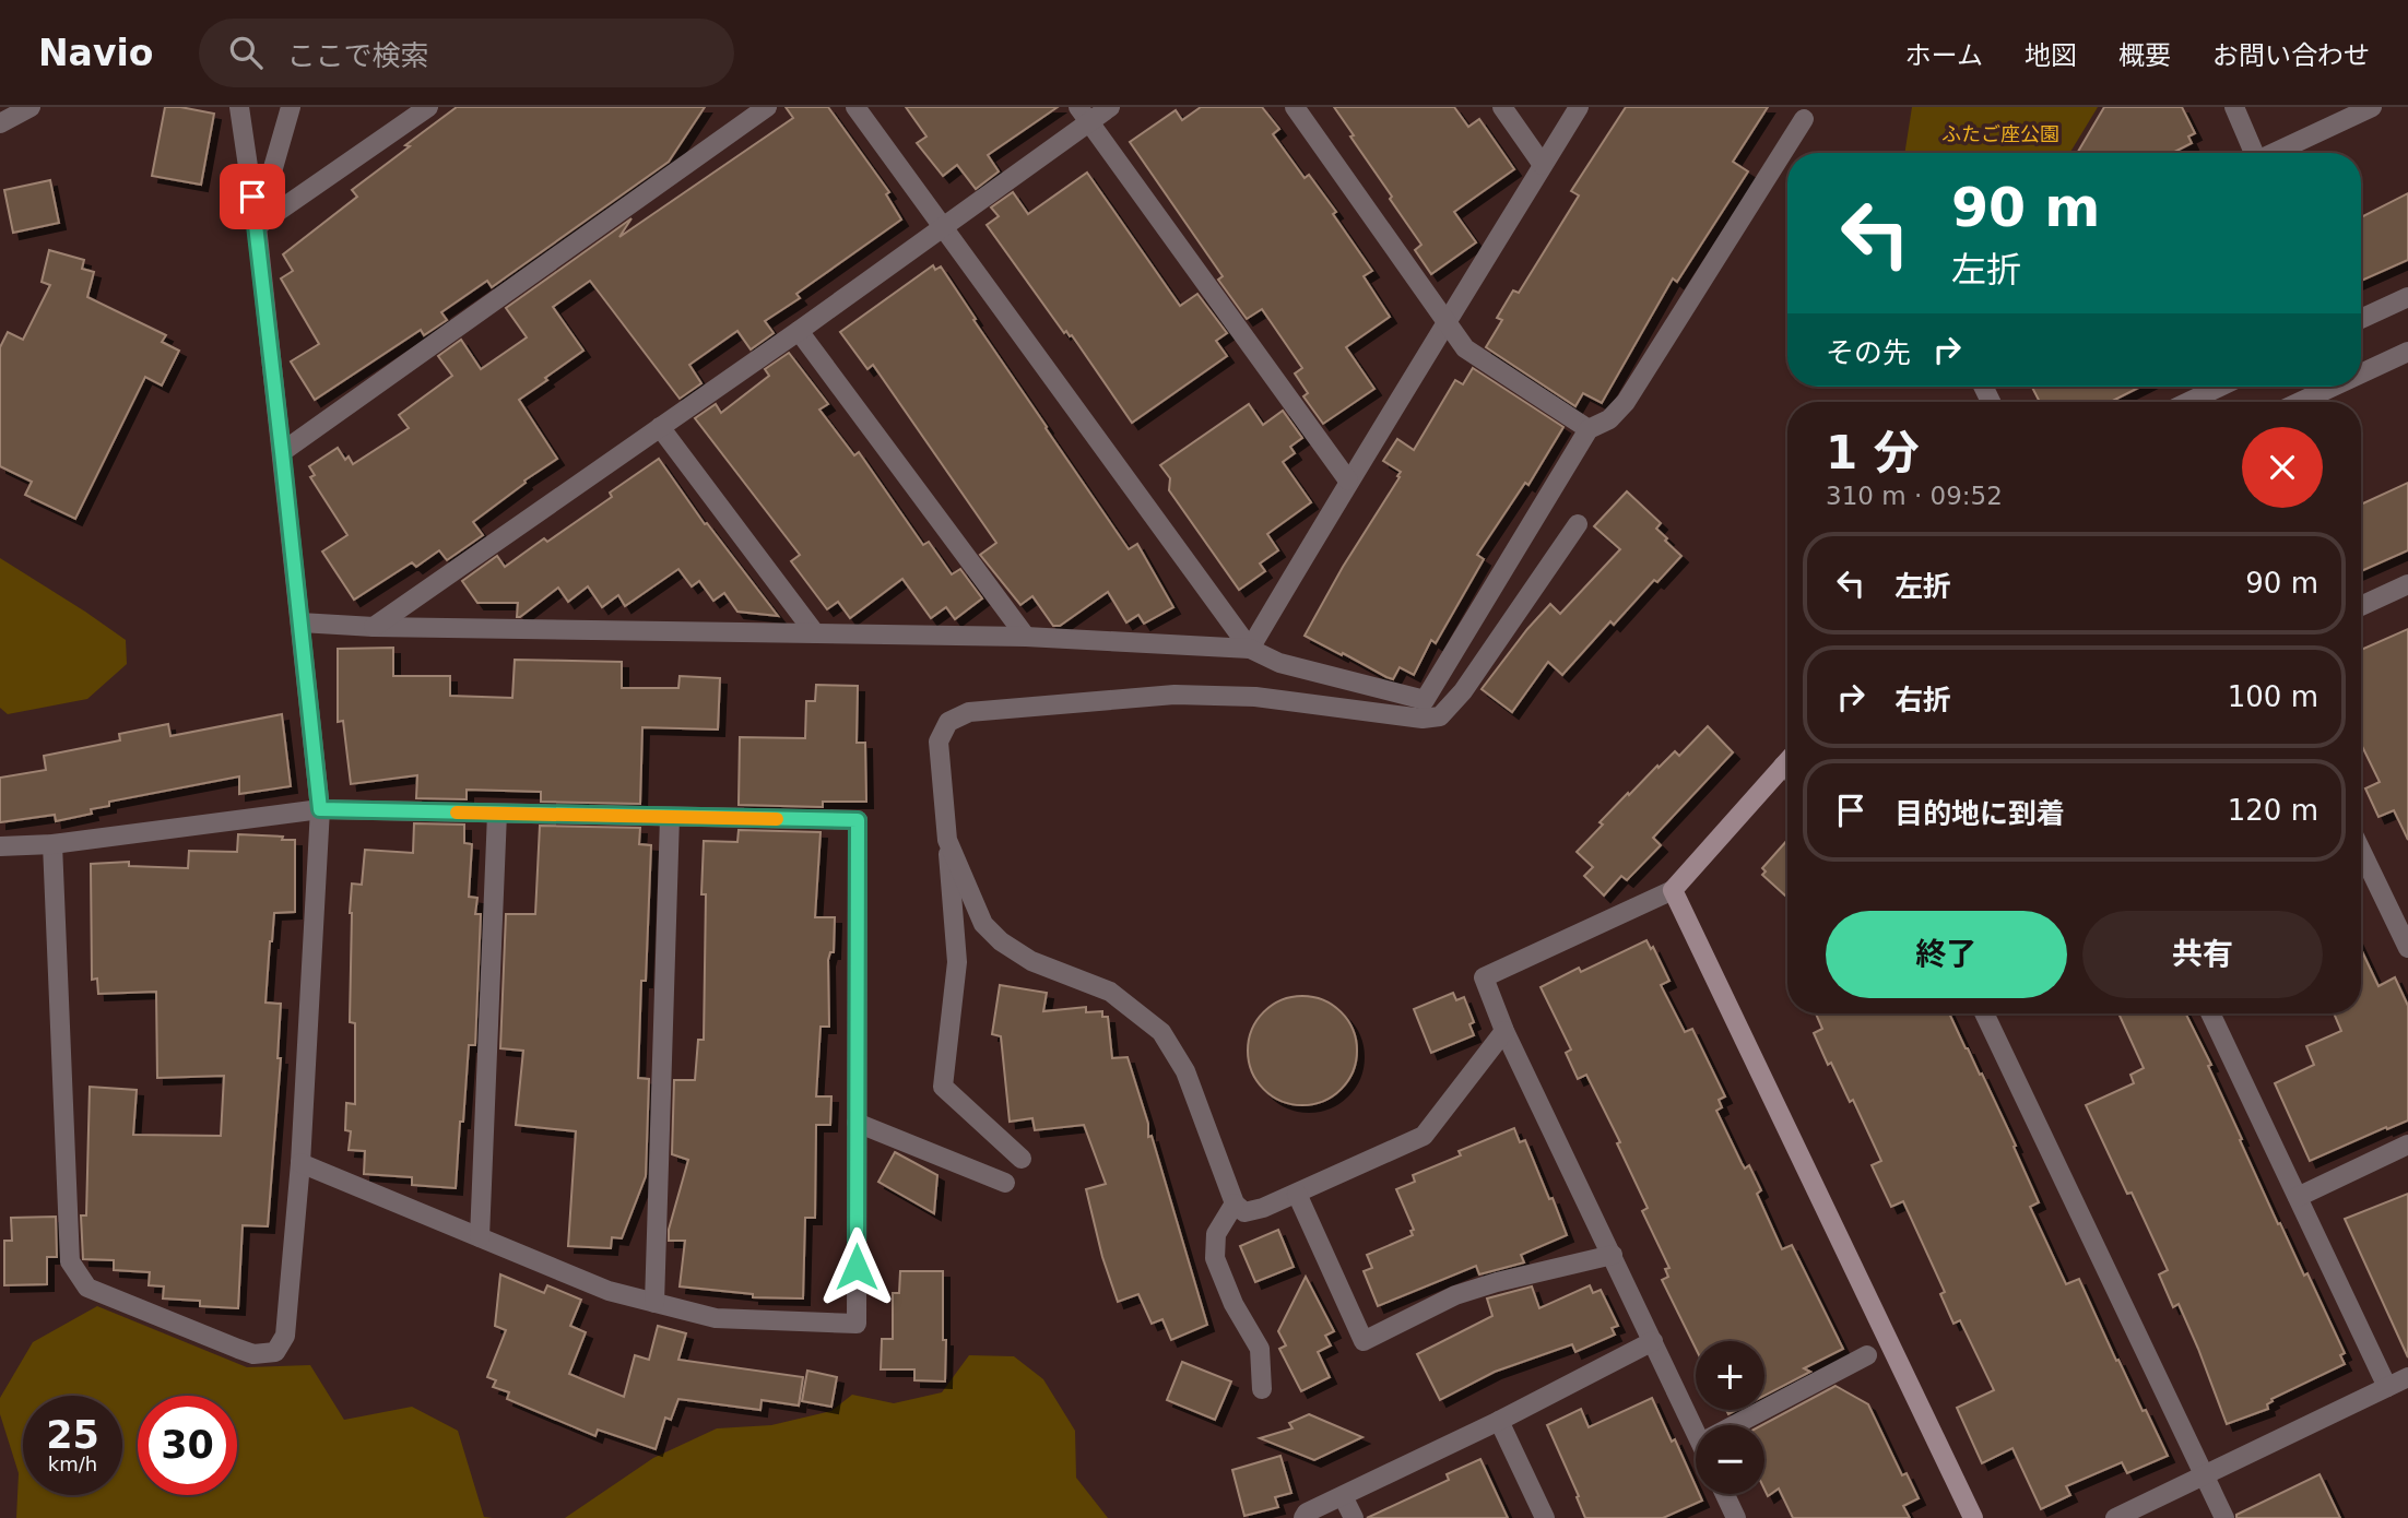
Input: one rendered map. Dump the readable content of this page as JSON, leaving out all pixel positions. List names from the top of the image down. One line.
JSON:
{"parks":["ふたご座公園"],"page":{"header":"Navio","search":"ここで検索","nav":["ホーム","地図","概要","お問い合わせ"],"turn":["90 m","左折"],"then":"その先","heading":["1 分","310 m · 09:52"],"list":[{"name":"左折","value":"90 m"},{"name":"右折","value":"100 m"},{"name":"目的地に到着","value":"120 m"}],"buttons":["終了","共有"],"map_buttons":["+","−"],"speed":"25 km/h","limit":"30"}}
